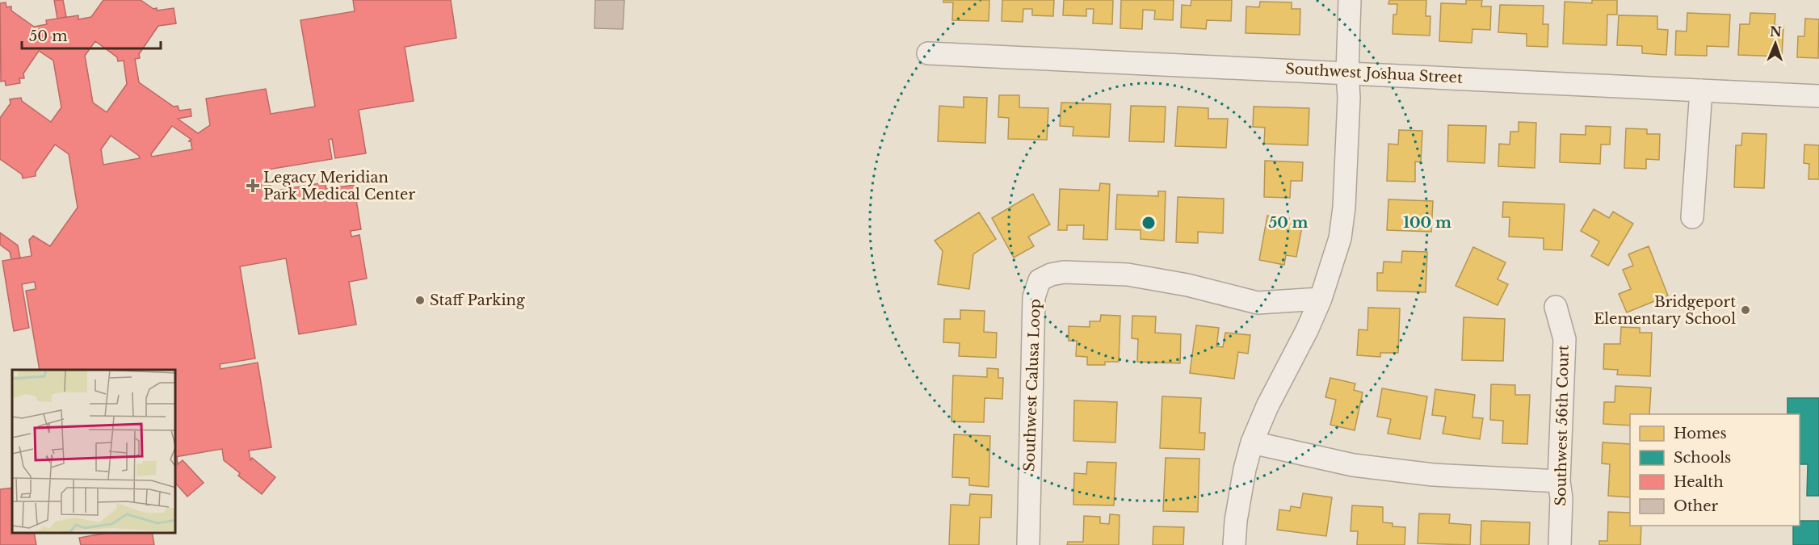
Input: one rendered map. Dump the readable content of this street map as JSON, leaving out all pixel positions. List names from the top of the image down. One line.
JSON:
{"streets":{"street":["Southwest Joshua Street","Southwest Calusa Loop","Southwest 56th Court"]},"places":{"health":["Legacy Meridian Park Medical Center"],"other":["Staff Parking","Bridgeport Elementary School"]},"legend":["Homes","Schools","Health","Other"],"scale_bar":"50 m","north":"top","rings":["50 m","100 m"]}
